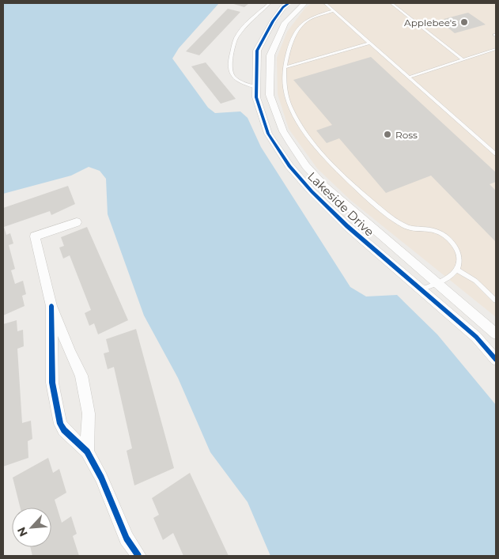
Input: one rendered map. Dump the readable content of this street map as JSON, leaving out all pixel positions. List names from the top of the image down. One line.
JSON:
{"streets":{"street":["Lakeside Drive"]},"places":["Applebee's","Ross"],"north":"bottom left"}
